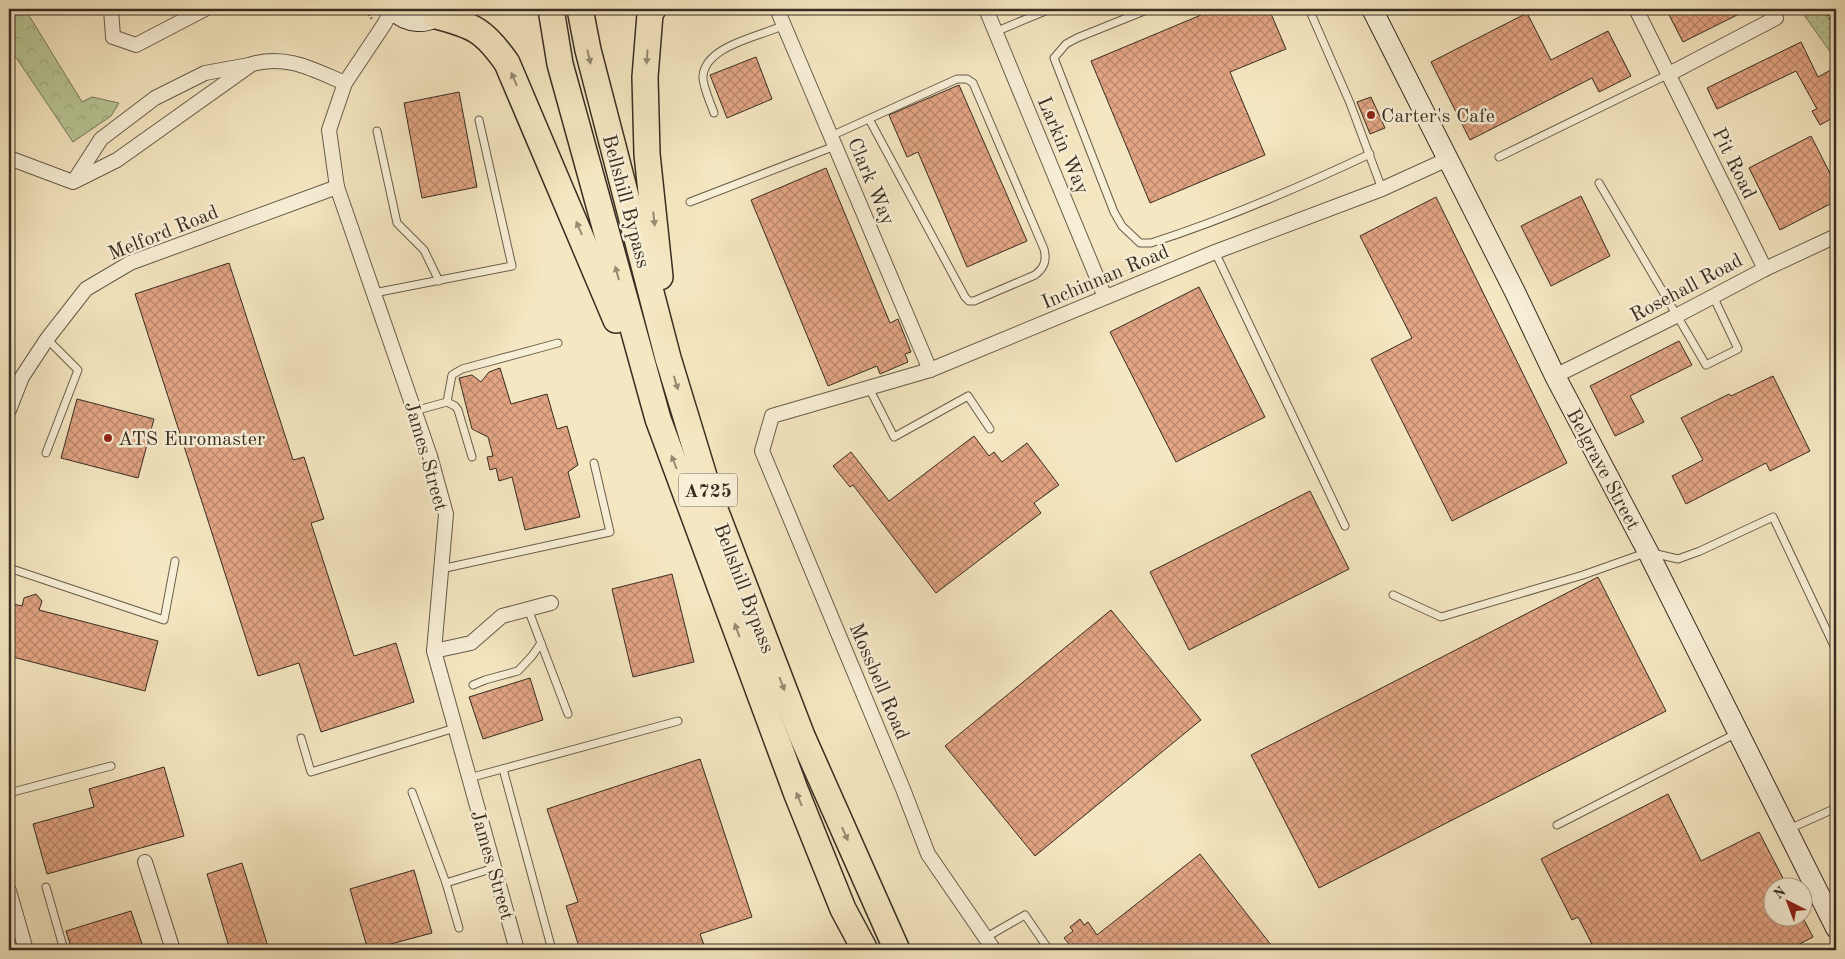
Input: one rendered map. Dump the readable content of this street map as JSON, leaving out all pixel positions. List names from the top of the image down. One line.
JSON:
{"streets":{"highway":["Bellshill Bypass","A725"],"street":["Larkin Way","Pit Road","Clark Way","Melford Road","Inchinnan Road","Rosehall Road","James Street","Belgrave Street","Mossbell Road"]},"crossings":[["Larkin Way","Inchinnan Road"],["Pit Road","Rosehall Road"],["Clark Way","Inchinnan Road"],["Bellshill Bypass","A725"],["Melford Road","James Street"],["Inchinnan Road","Belgrave Street"],["Inchinnan Road","Mossbell Road"],["Rosehall Road","Belgrave Street"]],"places":["Carter's Cafe","ATS Euromaster"],"north":"top left"}
